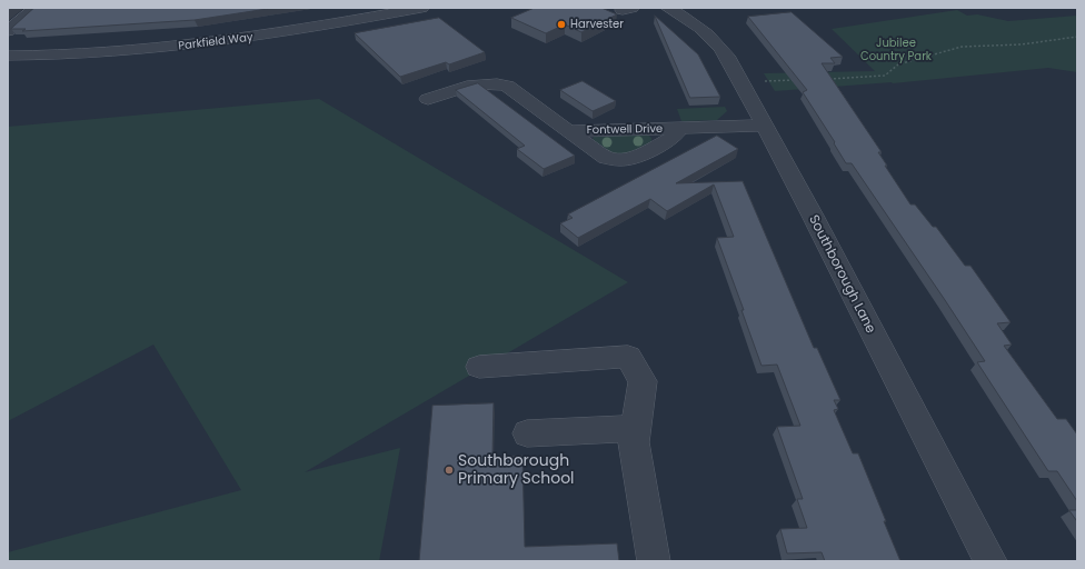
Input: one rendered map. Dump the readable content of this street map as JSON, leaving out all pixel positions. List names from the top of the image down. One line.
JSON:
{"streets":{"street":["Parkfield Way","Fontwell Drive","Southborough Lane"]},"crossings":[["Fontwell Drive","Southborough Lane"]],"parks":["Jubilee Country Park"],"places":["Harvester","Southborough Primary School"]}
